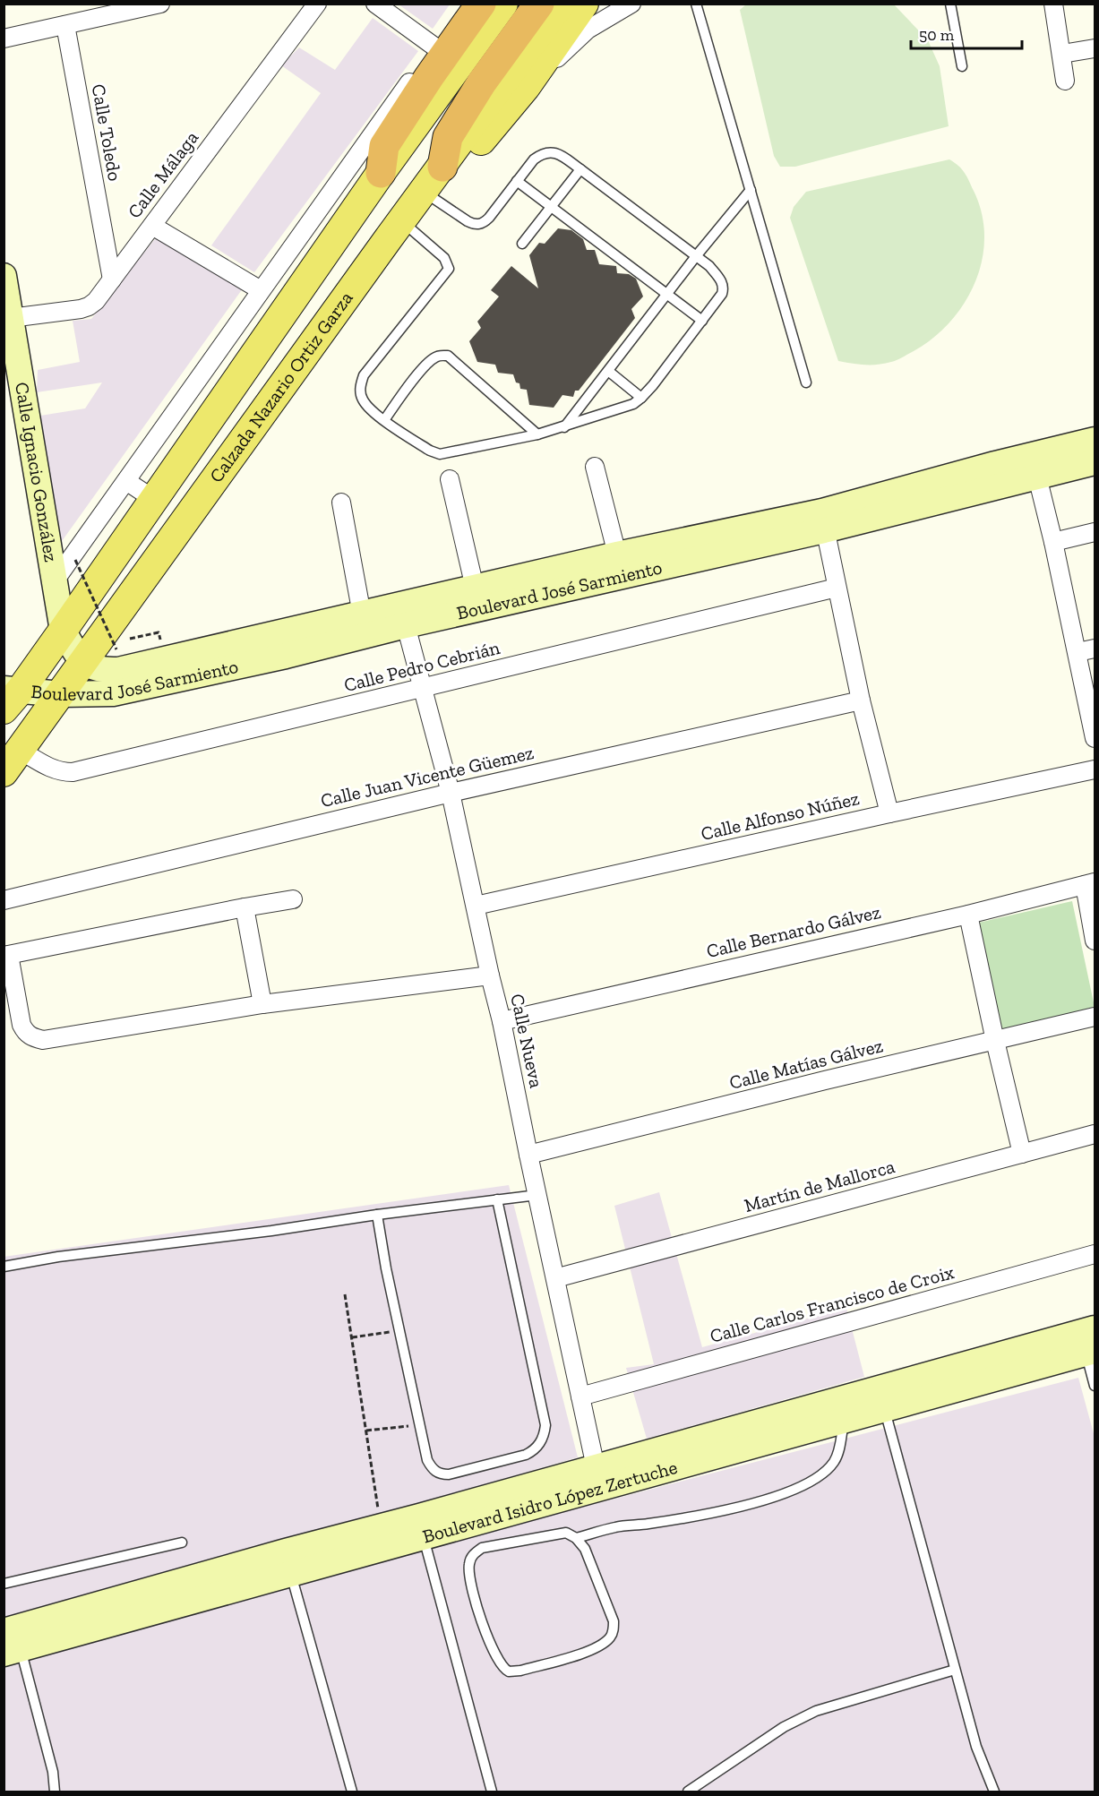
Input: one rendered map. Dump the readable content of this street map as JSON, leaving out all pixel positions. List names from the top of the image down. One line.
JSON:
{"streets":{"main road":["Calzada Nazario Ortiz Garza"],"street":["Calle Toledo","Calle Málaga","Calle Ignacio González","Boulevard José Sarmiento","Calle Pedro Cebrián","Calle Juan Vicente Güemez","Calle Alfonso Núñez","Calle Bernardo Gálvez","Calle Nueva","Calle Matías Gálvez","Martín de Mallorca","Calle Carlos Francisco de Croix","Boulevard Isidro López Zertuche"]},"crossings":[["Calle Toledo","Calle Málaga"],["Calle Málaga","Calle Ignacio González"],["Calzada Nazario Ortiz Garza","Calle Ignacio González"],["Calzada Nazario Ortiz Garza","Boulevard José Sarmiento"],["Calzada Nazario Ortiz Garza","Calle Pedro Cebrián"],["Calle Ignacio González","Boulevard José Sarmiento"],["Boulevard José Sarmiento","Calle Nueva"],["Calle Pedro Cebrián","Calle Nueva"],["Calle Juan Vicente Güemez","Calle Nueva"],["Calle Alfonso Núñez","Calle Nueva"],["Calle Bernardo Gálvez","Calle Nueva"],["Calle Nueva","Calle Matías Gálvez"],["Calle Nueva","Martín de Mallorca"],["Calle Nueva","Calle Carlos Francisco de Croix"],["Calle Nueva","Boulevard Isidro López Zertuche"]],"scale_bar":"50 m"}
